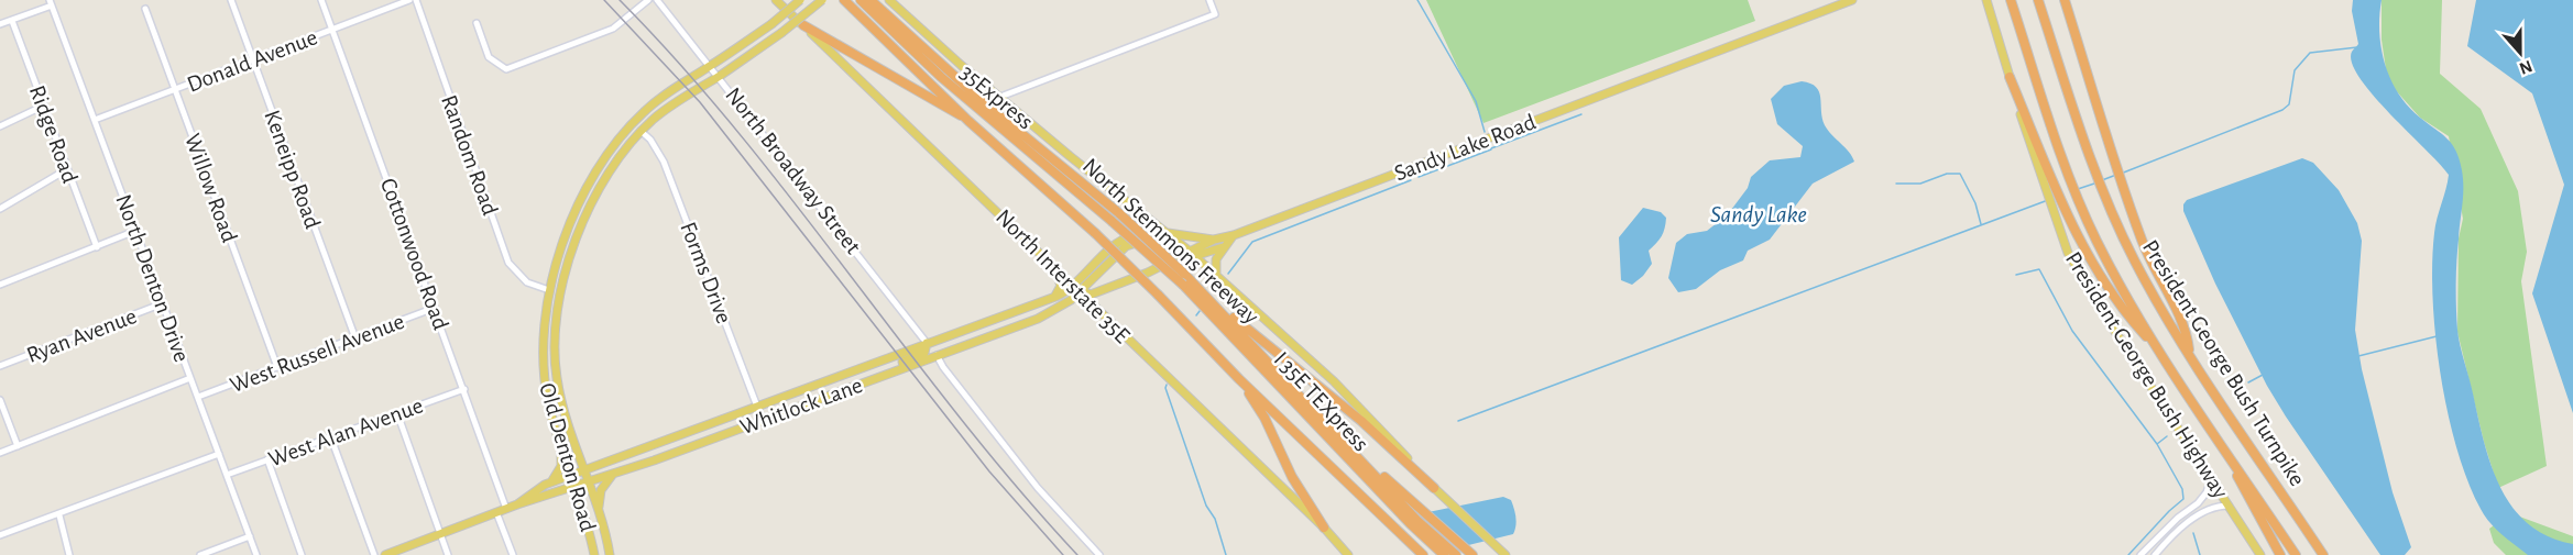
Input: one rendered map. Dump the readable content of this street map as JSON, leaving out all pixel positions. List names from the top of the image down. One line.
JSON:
{"streets":{"highway":["35Express","North Stemmons Freeway","President George Bush Turnpike","I 35E TEXpress"],"main road":["Sandy Lake Road","North Interstate 35E","President George Bush Highway","Whitlock Lane","Old Denton Road"],"street":["Donald Avenue","Ridge Road","Random Road","Keneipp Road","North Broadway Street","Willow Road","Cottonwood Road","Forms Drive","North Denton Drive","Ryan Avenue","West Russell Avenue","West Alan Avenue"]},"crossings":[["Donald Avenue","Keneipp Road"],["Donald Avenue","Willow Road"],["Donald Avenue","Cottonwood Road"],["Donald Avenue","North Denton Drive"],["35Express","I 35E TEXpress"],["Sandy Lake Road","North Interstate 35E"],["Sandy Lake Road","Whitlock Lane"],["Random Road","Old Denton Road"],["Keneipp Road","West Russell Avenue"],["North Broadway Street","Whitlock Lane"],["North Broadway Street","Old Denton Road"],["Willow Road","West Russell Avenue"],["North Stemmons Freeway","I 35E TEXpress"],["Cottonwood Road","West Russell Avenue"],["Cottonwood Road","Whitlock Lane"],["Cottonwood Road","West Alan Avenue"],["Forms Drive","Whitlock Lane"],["Forms Drive","Old Denton Road"],["North Interstate 35E","Whitlock Lane"],["North Denton Drive","Ryan Avenue"],["North Denton Drive","West Russell Avenue"],["North Denton Drive","West Alan Avenue"],["Whitlock Lane","Old Denton Road"]],"water":["Sandy Lake"],"north":"bottom"}
